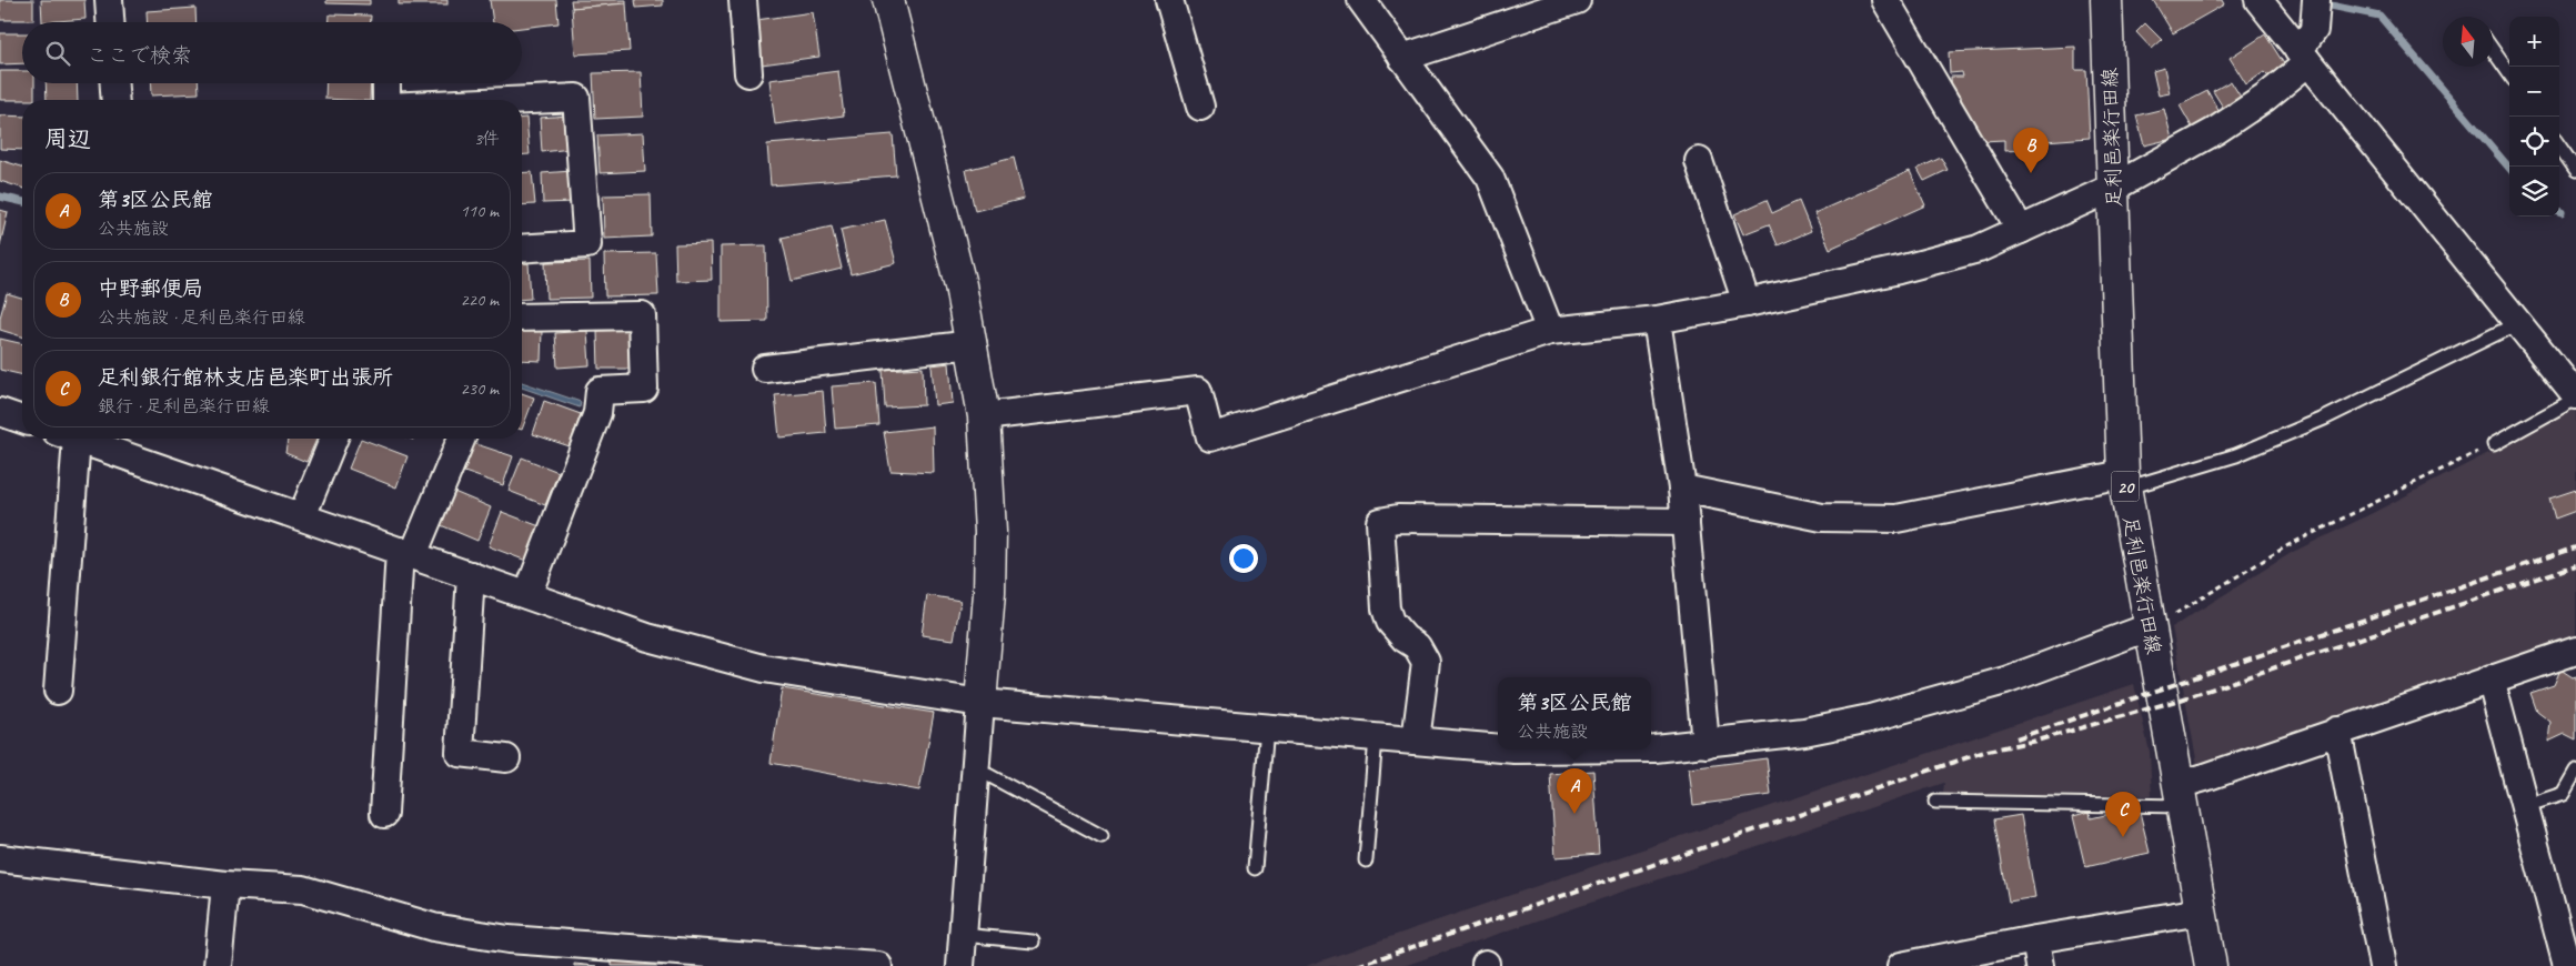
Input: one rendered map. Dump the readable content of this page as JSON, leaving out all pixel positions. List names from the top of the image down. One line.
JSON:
{"streets":{"main road":["足利邑楽行田線","20"]},"north":"top","page":{"map_buttons":["+","−"],"search":"ここで検索","heading":["周辺","3件"],"pins":["B","A","C"],"list":[{"mark":"A","name":"第3区公民館","note":"公共施設","value":"110 m"},{"mark":"B","name":"中野郵便局","note":"公共施設 · 足利邑楽行田線","value":"220 m"},{"mark":"C","name":"足利銀行館林支店邑楽町出張所","note":"銀行 · 足利邑楽行田線","value":"230 m"}],"popup":["第3区公民館","公共施設"]}}
